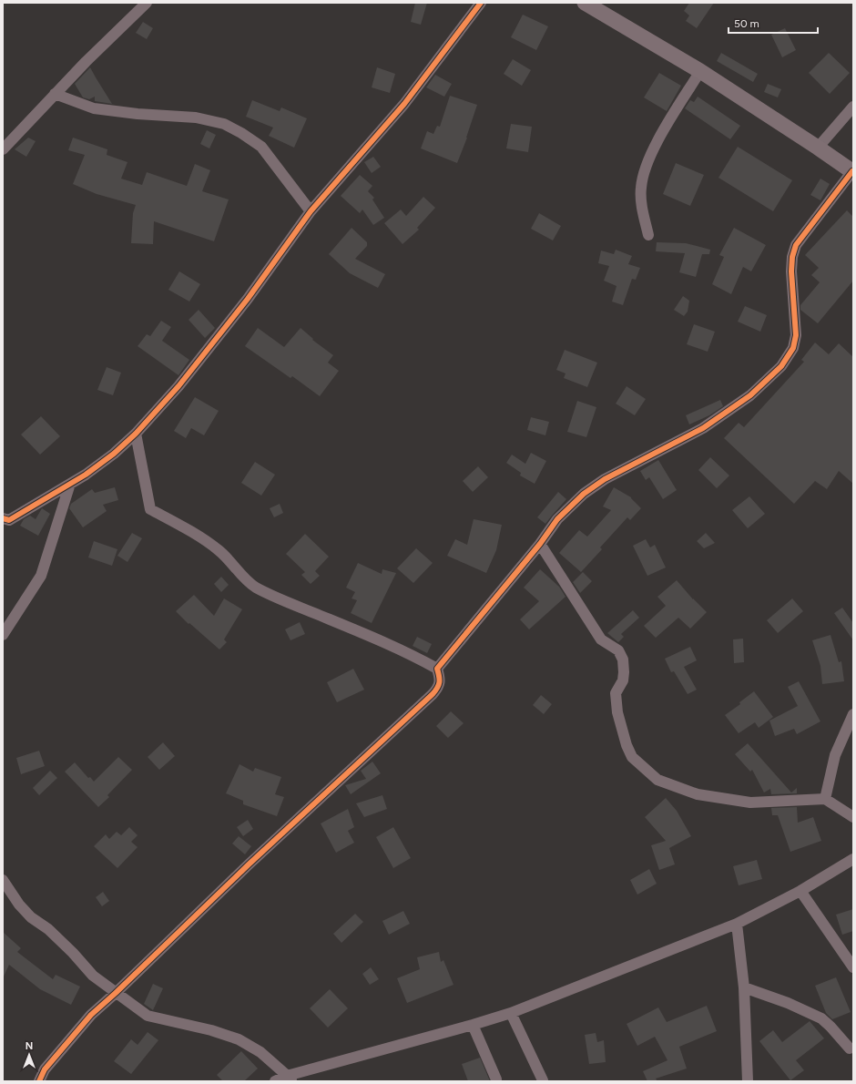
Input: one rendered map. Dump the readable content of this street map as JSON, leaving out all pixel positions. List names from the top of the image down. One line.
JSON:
{"scale_bar":"50 m","north":"top"}
